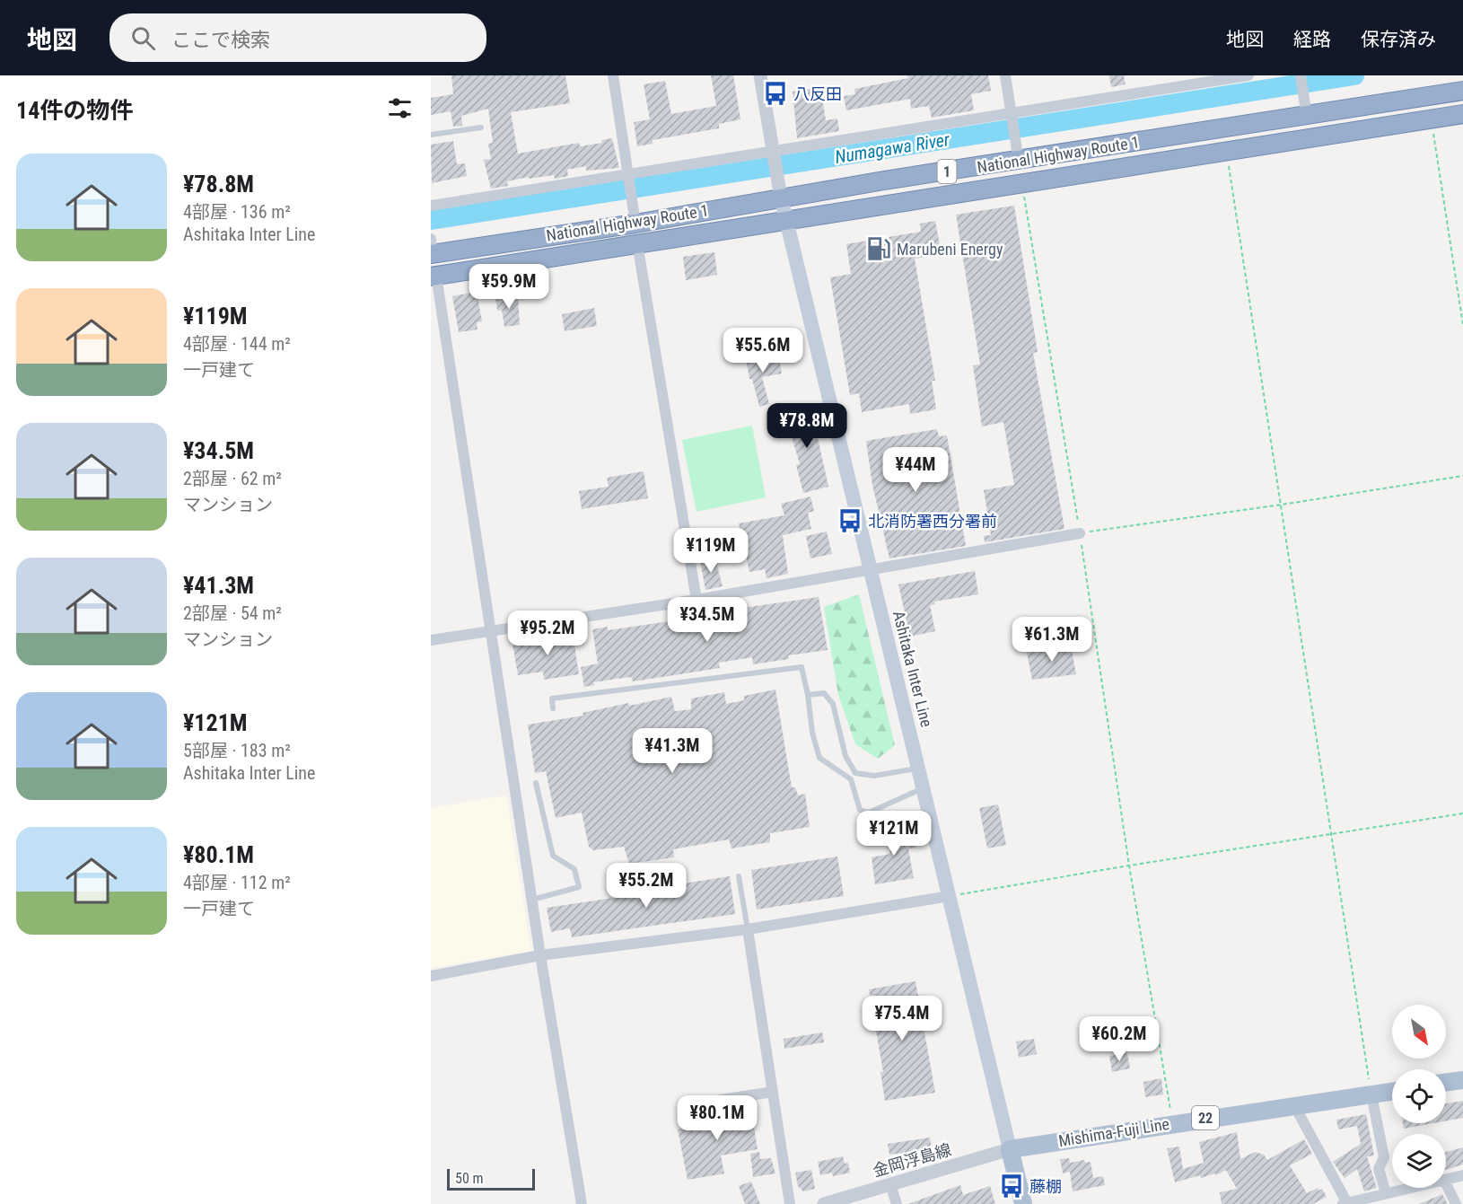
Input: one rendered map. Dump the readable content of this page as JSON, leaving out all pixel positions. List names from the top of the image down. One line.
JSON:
{"streets":{"highway":["National Highway Route 1","1"],"main road":["Ashitaka Inter Line","22","Mishima-Fuji Line"],"street":["金岡浮島線"]},"crossings":[["National Highway Route 1","Ashitaka Inter Line"],["Ashitaka Inter Line","Mishima-Fuji Line"],["Ashitaka Inter Line","金岡浮島線"],["Mishima-Fuji Line","金岡浮島線"]],"water":["Numagawa River"],"places":{"bus stop":["八反田","北消防署西分署前","藤棚"],"fuel station":["Marubeni Energy"]},"scale_bar":"50 m","north":"bottom right","page":{"header":"地図","search":"ここで検索","nav":["地図","経路","保存済み"],"heading":"14件の物件","list":[{"name":"¥78.8M","note":"4部屋 · 136 m² · Ashitaka Inter Line"},{"name":"¥119M","note":"4部屋 · 144 m² · 一戸建て"},{"name":"¥34.5M","note":"2部屋 · 62 m² · マンション"},{"name":"¥41.3M","note":"2部屋 · 54 m² · マンション"},{"name":"¥121M","note":"5部屋 · 183 m² · Ashitaka Inter Line"},{"name":"¥80.1M","note":"4部屋 · 112 m² · 一戸建て"}],"price":["¥59.9M","¥55.6M","¥78.8M","¥44M","¥119M","¥34.5M","¥95.2M","¥61.3M","¥41.3M","¥121M","¥55.2M","¥75.4M","¥60.2M","¥80.1M"],"scale":"50 m"}}
